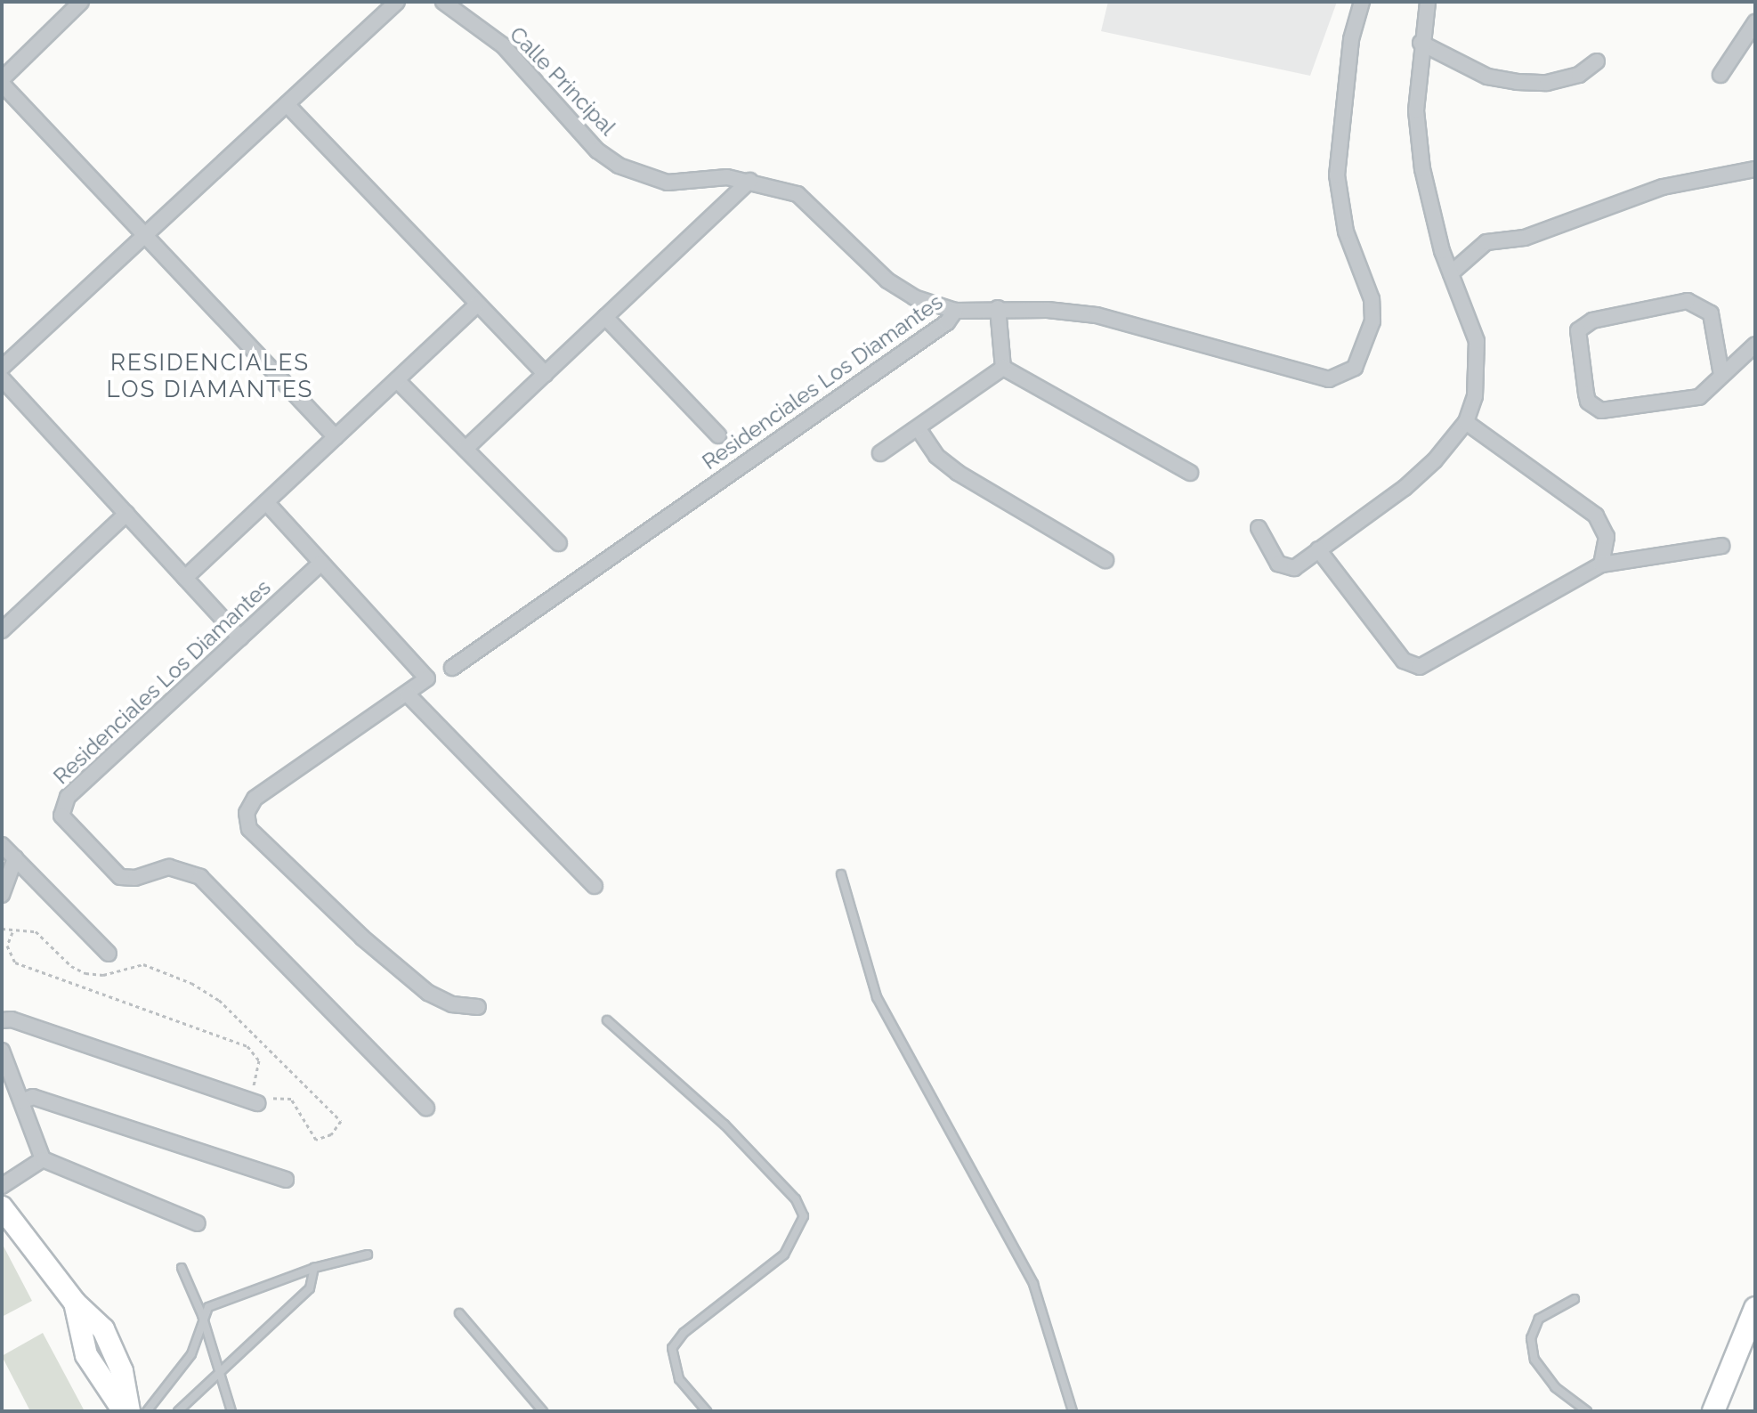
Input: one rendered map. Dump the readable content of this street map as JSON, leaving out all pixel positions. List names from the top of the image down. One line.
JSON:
{"streets":{"street":["Calle Principal","Residenciales Los Diamantes"]},"crossings":[["Calle Principal","Residenciales Los Diamantes"]],"districts":["RESIDENCIALES LOS DIAMANTES"]}
